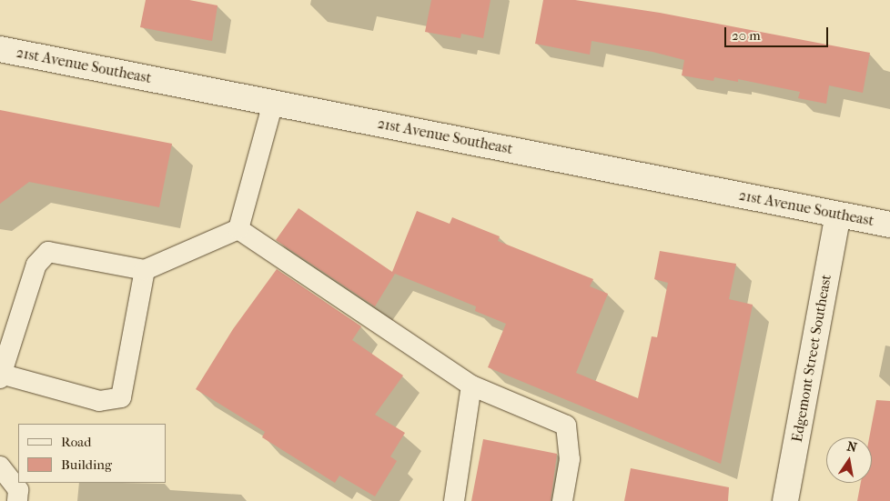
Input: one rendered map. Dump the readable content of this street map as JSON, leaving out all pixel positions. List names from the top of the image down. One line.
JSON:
{"streets":{"street":["21st Avenue Southeast","Edgemont Street Southeast"]},"crossings":[["21st Avenue Southeast","Edgemont Street Southeast"]],"legend":["Road","Building"],"scale_bar":"20 m","north":"top"}
